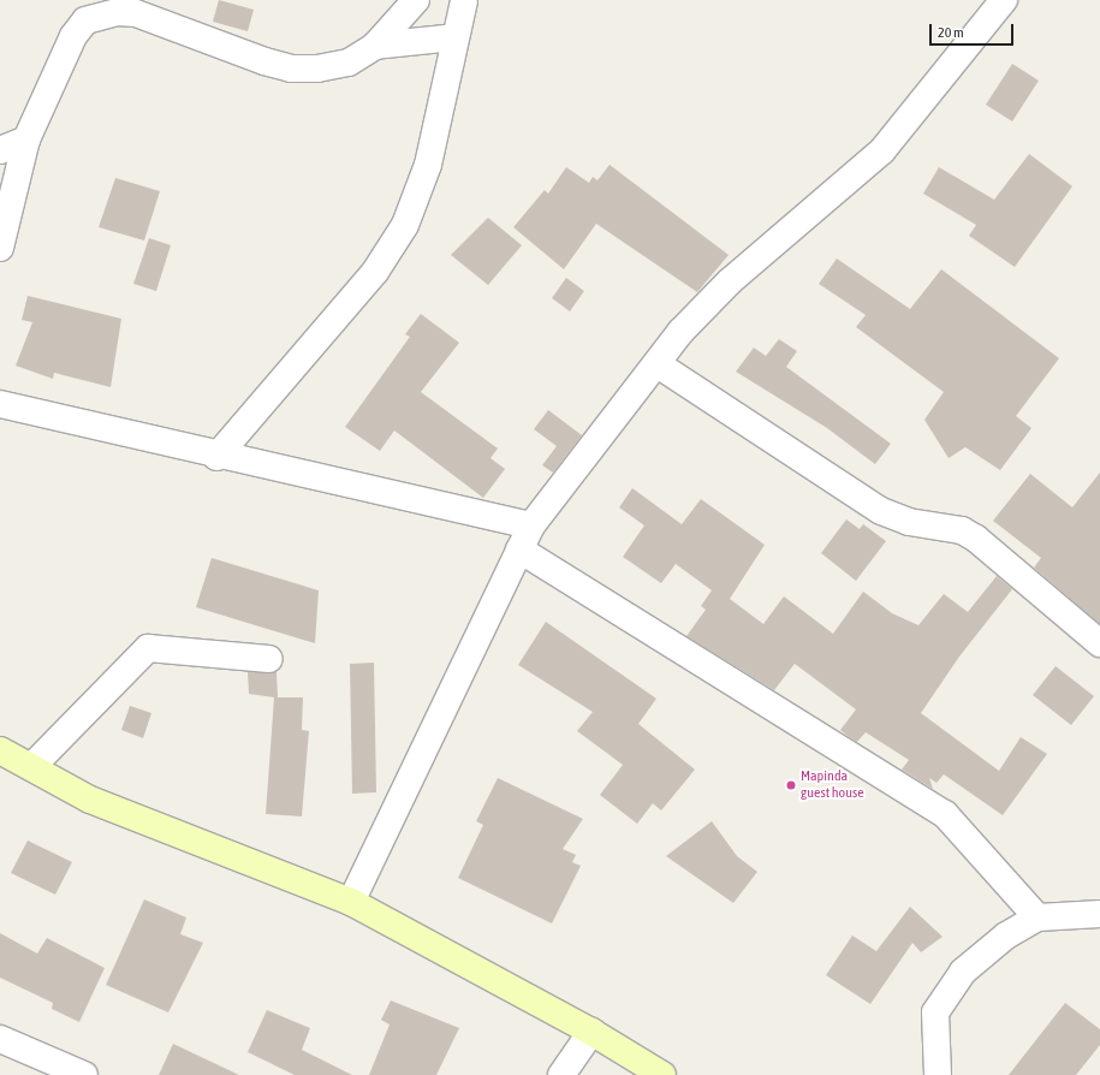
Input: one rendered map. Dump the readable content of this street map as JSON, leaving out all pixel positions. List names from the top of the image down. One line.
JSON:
{"places":["Mapinda guest house"],"scale_bar":"20 m"}
